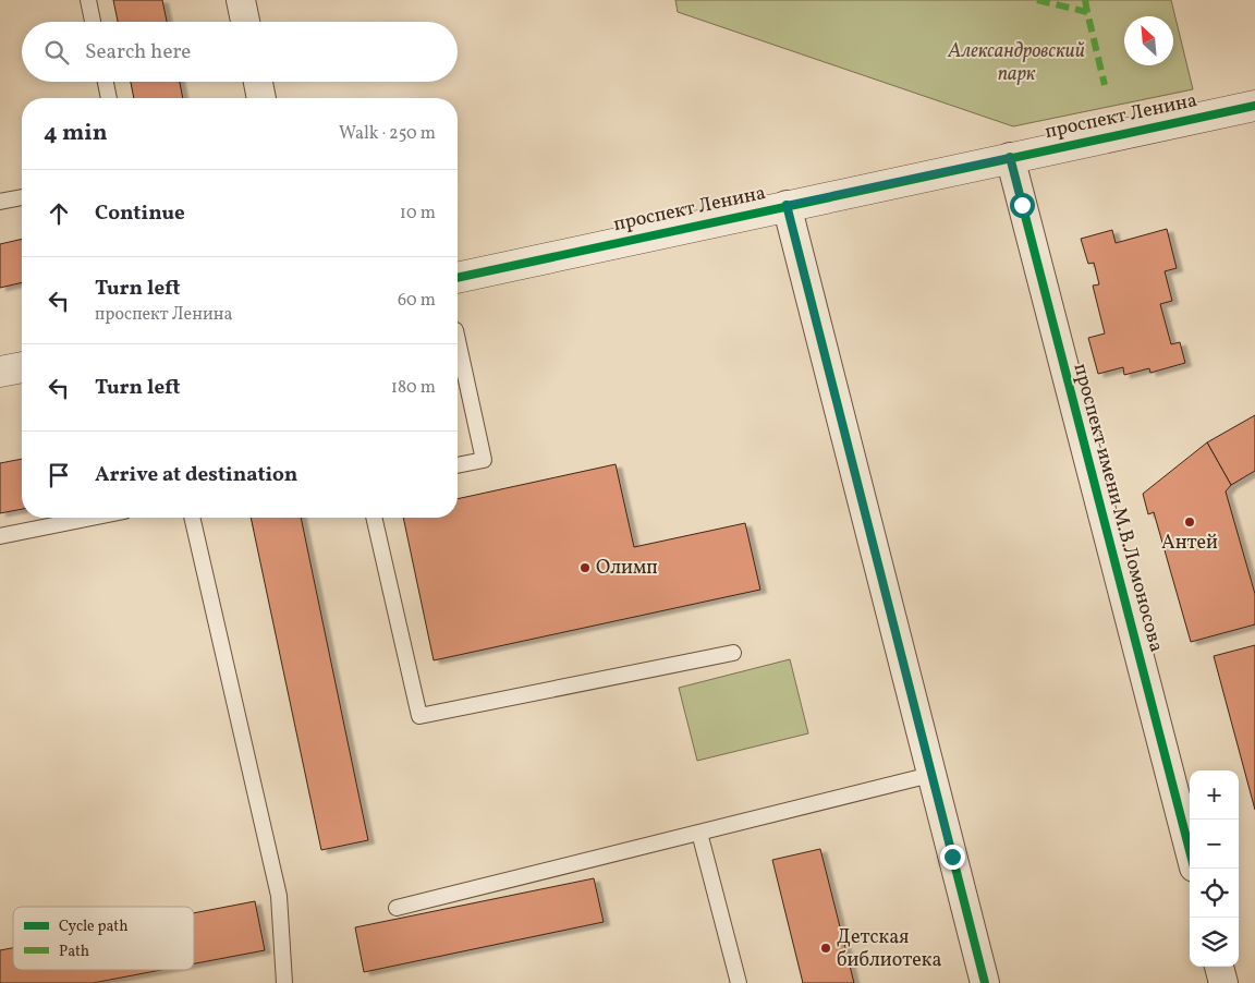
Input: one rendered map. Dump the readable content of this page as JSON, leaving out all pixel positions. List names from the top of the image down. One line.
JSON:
{"streets":{"street":["проспект Ленина","проспект имени М.В.Ломоносова"]},"crossings":[["проспект Ленина","проспект имени М.В.Ломоносова"]],"parks":["Александровский парк"],"places":["Антей","Олимп","Детская библиотека"],"legend":["Cycle path","Path"],"north":"top left","page":{"search":"Search here","heading":["4 min","Walk · 250 m"],"list":[["Continue","10 m"],["Turn left","проспект Ленина","60 m"],["Turn left","180 m"],"Arrive at destination"],"map_buttons":["+","−"]}}
